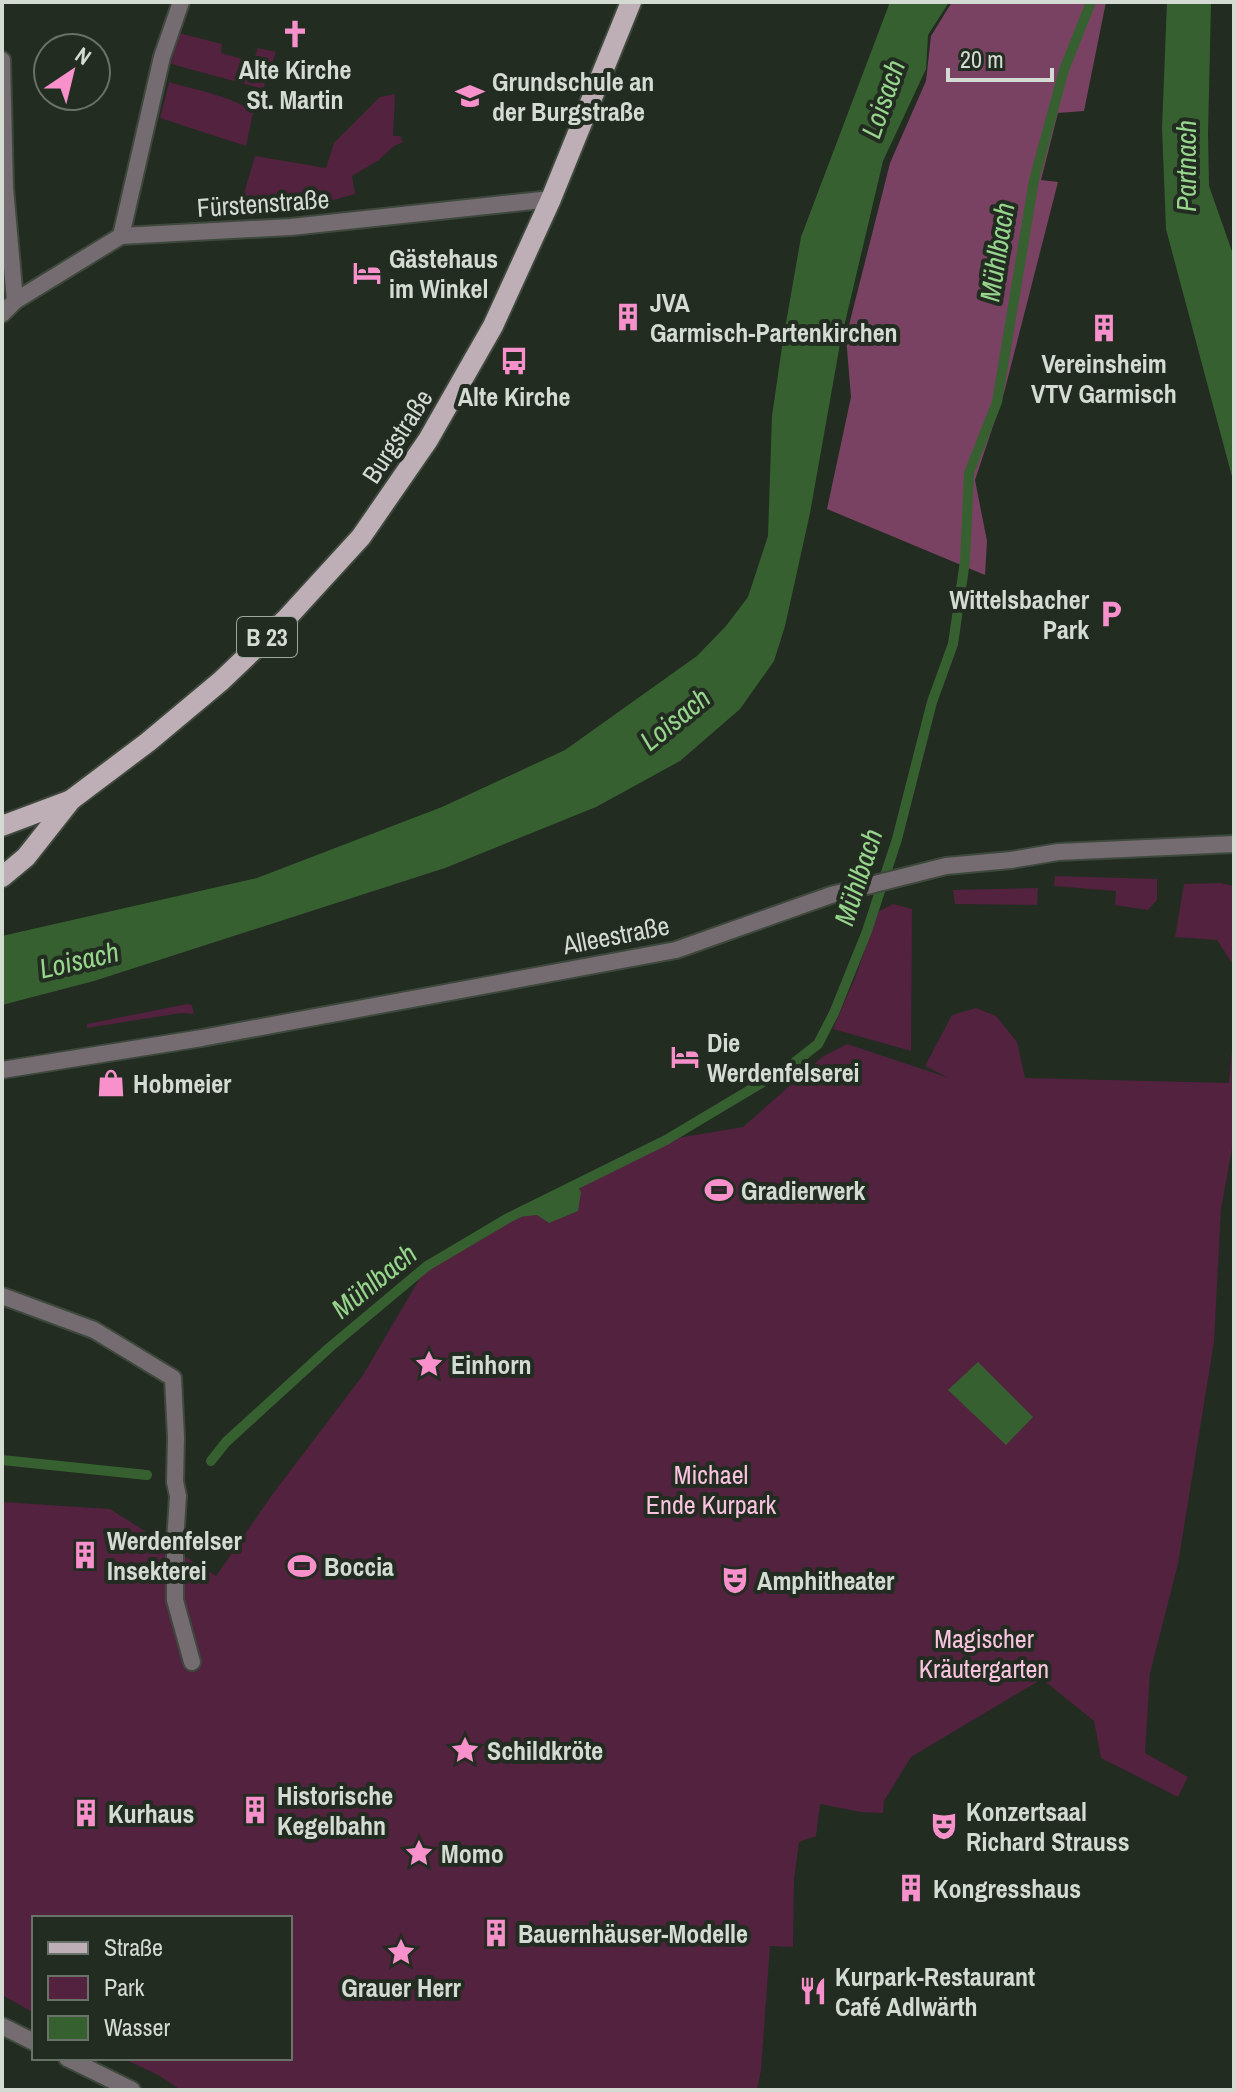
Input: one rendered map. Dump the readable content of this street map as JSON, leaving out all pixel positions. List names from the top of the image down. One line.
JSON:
{"streets":{"main road":["Burgstraße","B 23"],"street":["Fürstenstraße","Alleestraße"]},"crossings":[["Fürstenstraße","Burgstraße"]],"water":["Loisach","Partnach","Mühlbach"],"parks":["Michael Ende Kurpark","Magischer Kräutergarten"],"places":{"church":["Alte Kirche St. Martin"],"school or university":["Grundschule an der Burgstraße"],"hotel":["Gästehaus im Winkel","Die Werdenfelserei"],"building":["JVA Garmisch-Partenkirchen","Vereinsheim VTV Garmisch","Werdenfelser Insekterei","Historische Kegelbahn","Kurhaus","Kongresshaus","Bauernhäuser-Modelle"],"bus stop":["Alte Kirche"],"parking":["Wittelsbacher Park"],"shop":["Hobmeier"],"sports":["Gradierwerk","Boccia"],"place":["Einhorn","Schildkröte","Momo","Grauer Herr"],"theatre":["Amphitheater","Konzertsaal Richard Strauss"],"restaurant":["Kurpark-Restaurant Café Adlwärth"]},"legend":["Straße","Park","Wasser"],"scale_bar":"20 m","north":"top right"}
